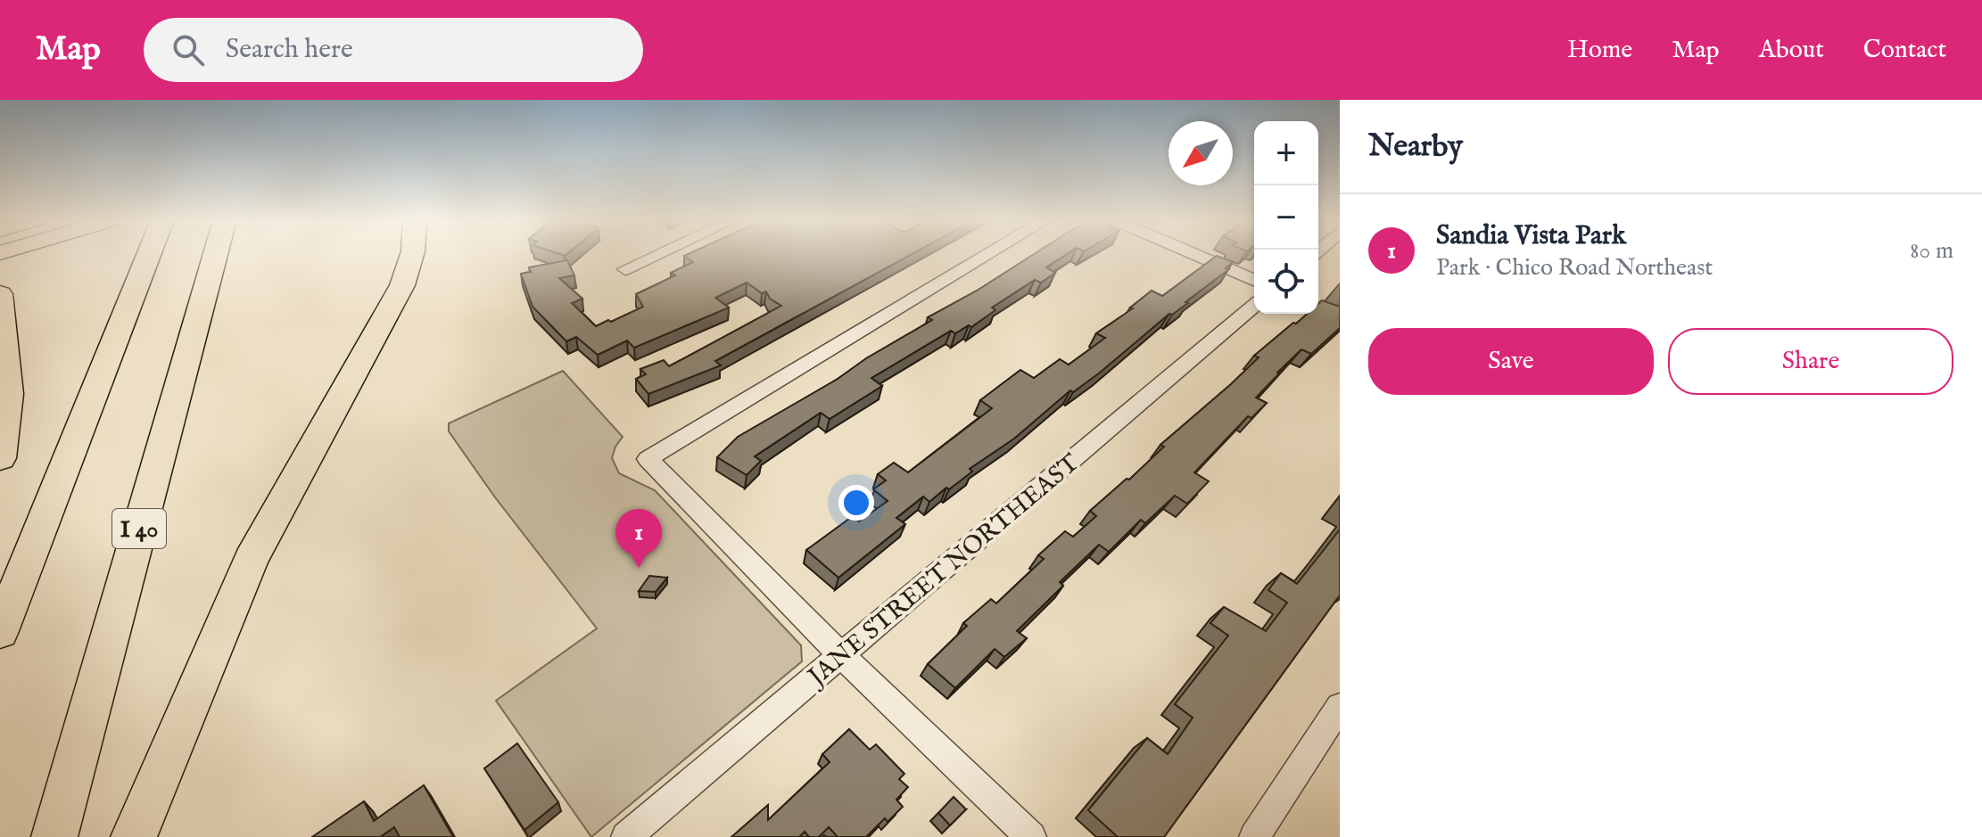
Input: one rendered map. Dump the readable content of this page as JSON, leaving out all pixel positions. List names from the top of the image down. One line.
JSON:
{"streets":{"highway":["I 40"],"street":["JANE STREET NORTHEAST"]},"north":"bottom left","page":{"header":"Map","search":"Search here","nav":["Home","Map","About","Contact"],"heading":"Nearby","map_buttons":["+","−"],"list":[{"mark":"1","name":"Sandia Vista Park","note":"Park · Chico Road Northeast","value":"80 m"}],"buttons":["Save","Share"],"pins":"1"}}
